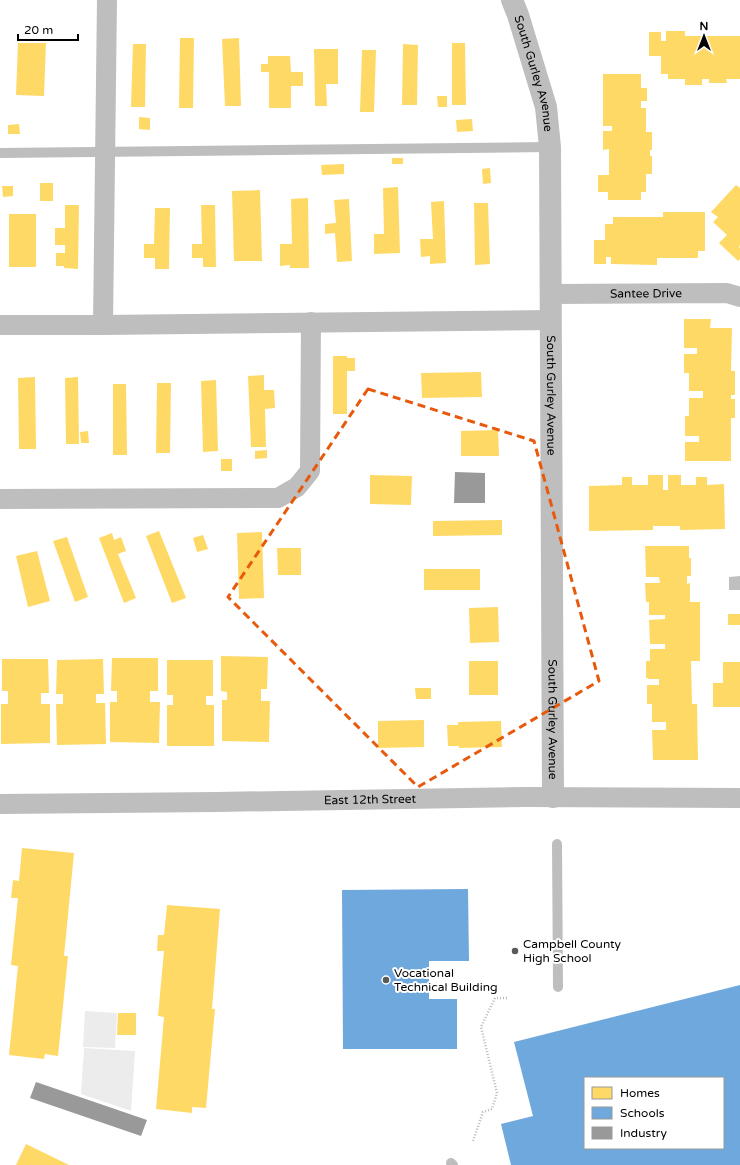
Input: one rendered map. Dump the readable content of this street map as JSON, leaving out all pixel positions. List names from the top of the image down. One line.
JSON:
{"streets":{"street":["South Gurley Avenue","Santee Drive","East 12th Street"]},"crossings":[["South Gurley Avenue","Santee Drive"],["South Gurley Avenue","East 12th Street"]],"places":["Campbell County High School","Vocational Technical Building"],"legend":["Homes","Schools","Industry"],"scale_bar":"20 m","north":"top"}
